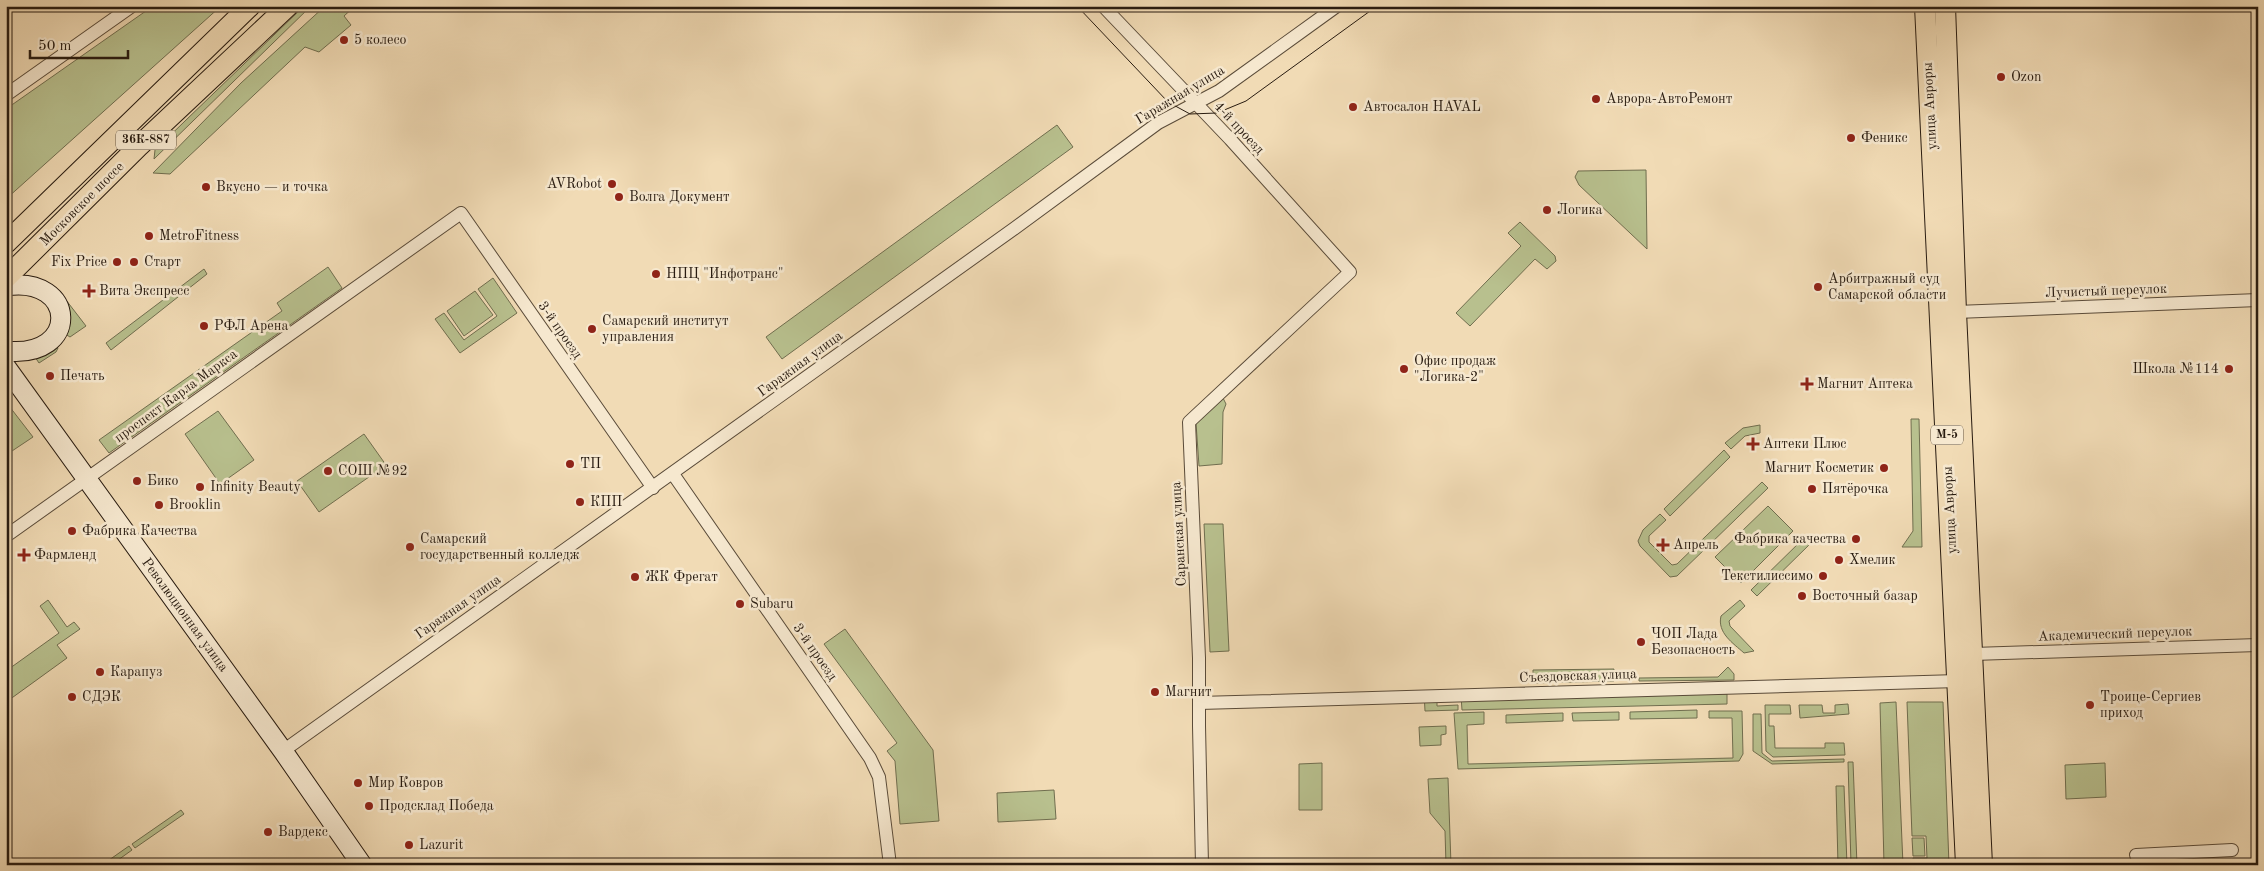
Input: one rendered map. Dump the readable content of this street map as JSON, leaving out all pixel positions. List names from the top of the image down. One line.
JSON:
{"streets":{"main road":["улица Авроры","36К-887","Московское шоссе","М-5","Революционная улица"],"street":["Гаражная улица","4-й проезд","Лучистый переулок","3-й проезд","проспект Карла Маркса","Саранская улица","Академический переулок","Съездовская улица"]},"crossings":[["Гаражная улица","4-й проезд"],["Гаражная улица","3-й проезд"],["Гаражная улица","Революционная улица"],["улица Авроры","Лучистый переулок"],["улица Авроры","Академический переулок"],["улица Авроры","Съездовская улица"],["4-й проезд","Саранская улица"],["3-й проезд","проспект Карла Маркса"],["проспект Карла Маркса","Революционная улица"],["Саранская улица","Съездовская улица"]],"places":{"other":["5 колесо","Ozon","Аврора-АвтоРемонт","Автосалон HAVAL","Феникс","AVRobot","Вкусно — и точка","Волга Документ","Логика","MetroFitness","Fix Price","Старт","НПЦ \"Инфотранс\"","Арбитражный суд Самарской области","РФЛ Арена","Самарский институт управления","Офис продаж \"Логика-2\"","Школа №114","Печать","ТП","Магнит Косметик","СОШ №92","Бико","Infinity Beauty","Пятёрочка","КПП","Brooklin","Фабрика Качества","Фабрика качества","Самарский государственный колледж","Хмелик","Текстилиссимо","ЖК Фрегат","Восточный базар","Subaru","ЧОП Лада Безопасность","Карапуз","Магнит","СДЭК","Троице-Сергиев приход","Мир Ковров","Продсклад Победа","Вардекс","Lazurit"],"health":["Вита Экспресс","Магнит Аптека","Аптеки Плюс","Апрель","Фармленд"]},"scale_bar":"50 m"}
